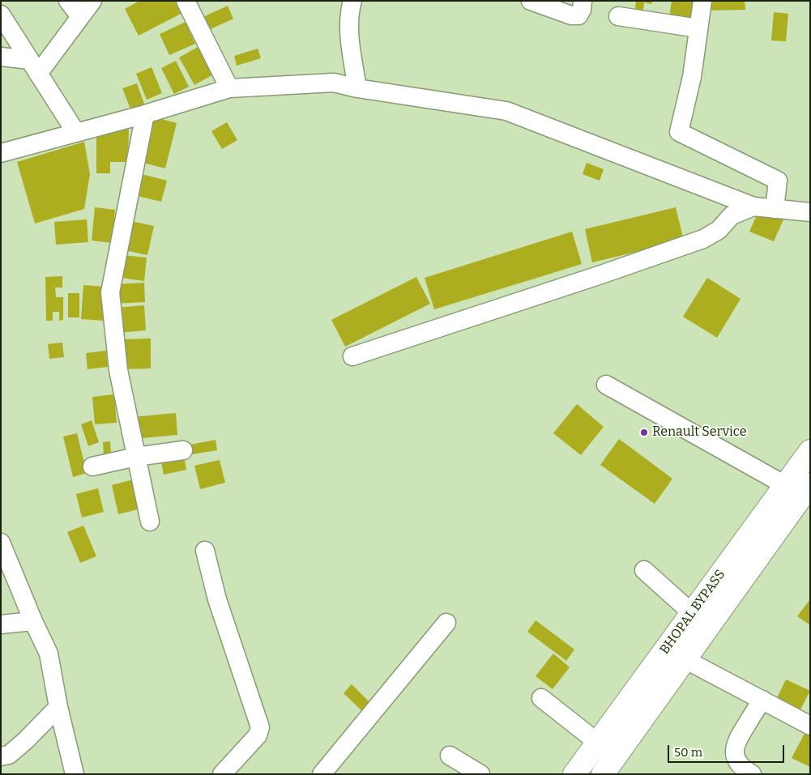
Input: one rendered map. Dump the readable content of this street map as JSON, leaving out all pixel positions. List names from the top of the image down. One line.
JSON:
{"streets":{"main road":["BHOPAL BYPASS"]},"places":["Renault Service"],"scale_bar":"50 m"}
